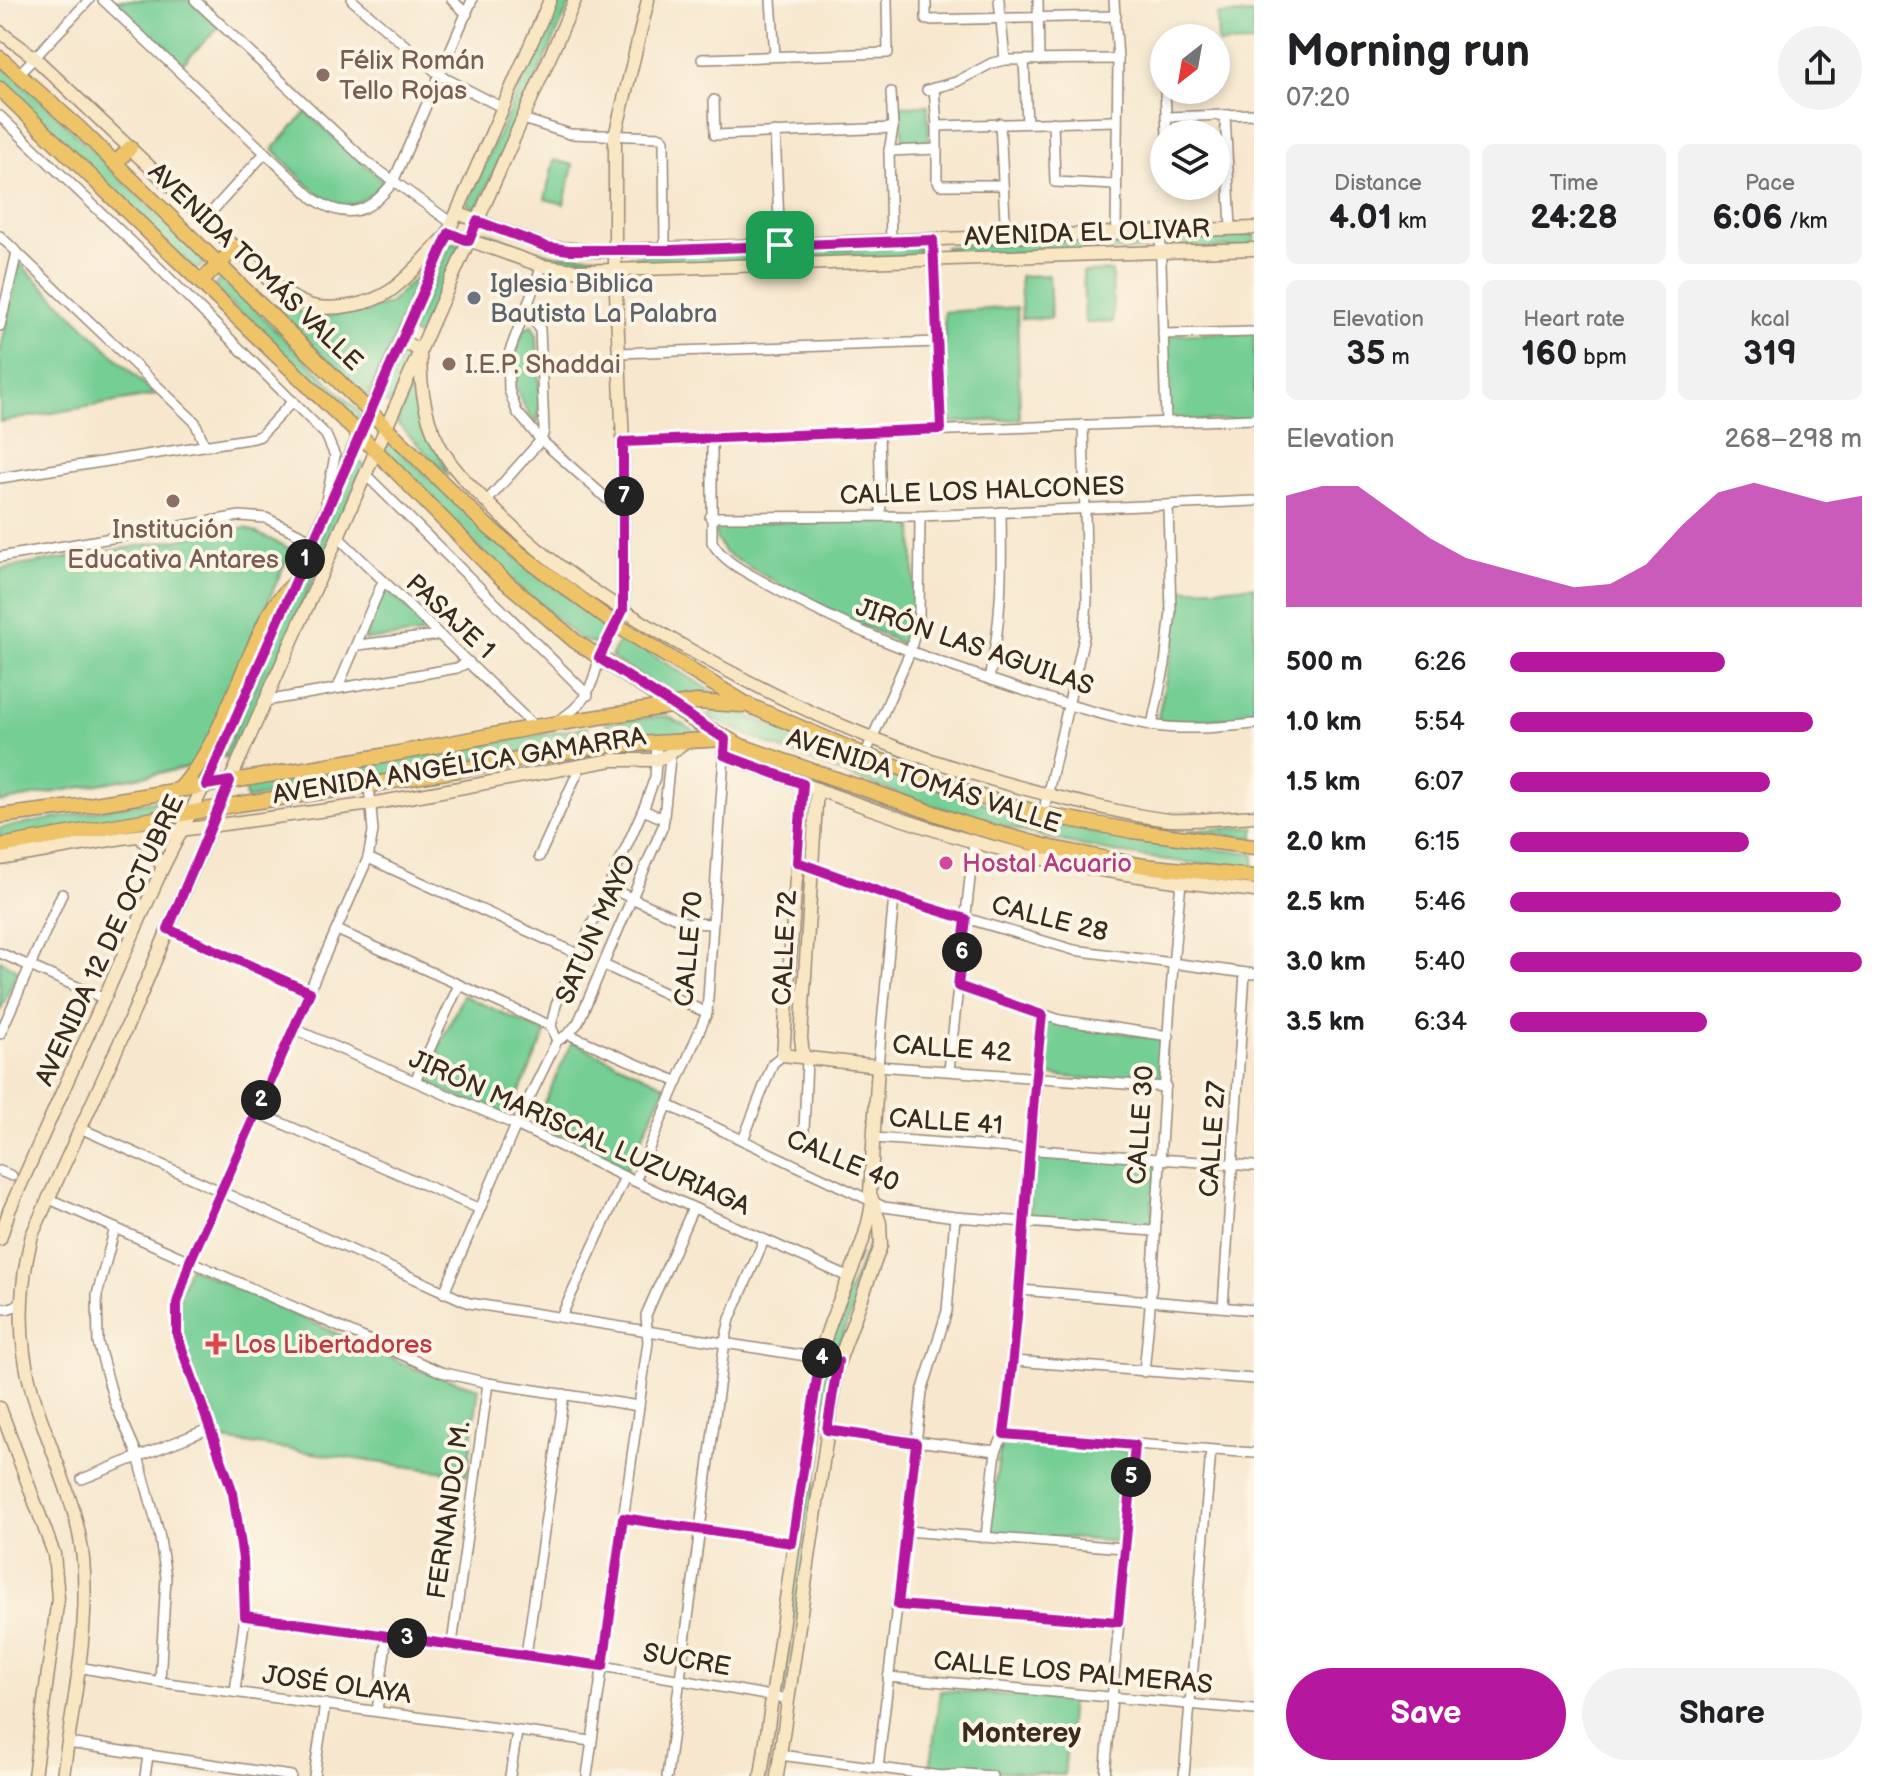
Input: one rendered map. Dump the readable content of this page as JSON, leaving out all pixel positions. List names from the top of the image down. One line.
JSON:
{"streets":{"main road":["AVENIDA EL OLIVAR","AVENIDA TOMÁS VALLE","AVENIDA ANGÉLICA GAMARRA","AVENIDA 12 DE OCTUBRE","CALLE 72","CALLE 42"],"street":["CALLE LOS HALCONES","PASAJE 1","JIRÓN LAS AGUILAS","CALLE 28","SATUN MAYO","CALLE 70","CALLE 41","CALLE 30","JIRÓN MARISCAL LUZURIAGA","CALLE 27","CALLE 40","FERNANDO M.","SUCRE","CALLE LOS PALMERAS","JOSÉ OLAYA"]},"crossings":[["AVENIDA EL OLIVAR","AVENIDA TOMÁS VALLE"],["AVENIDA EL OLIVAR","AVENIDA 12 DE OCTUBRE"],["AVENIDA TOMÁS VALLE","AVENIDA ANGÉLICA GAMARRA"],["AVENIDA TOMÁS VALLE","AVENIDA 12 DE OCTUBRE"],["AVENIDA TOMÁS VALLE","CALLE 72"],["AVENIDA TOMÁS VALLE","CALLE 70"],["AVENIDA TOMÁS VALLE","CALLE 30"],["CALLE LOS HALCONES","JIRÓN LAS AGUILAS"],["PASAJE 1","AVENIDA ANGÉLICA GAMARRA"],["PASAJE 1","AVENIDA 12 DE OCTUBRE"],["AVENIDA ANGÉLICA GAMARRA","SATUN MAYO"],["AVENIDA ANGÉLICA GAMARRA","AVENIDA 12 DE OCTUBRE"],["CALLE 28","CALLE 72"],["CALLE 28","CALLE 30"],["CALLE 28","CALLE 27"],["SATUN MAYO","JIRÓN MARISCAL LUZURIAGA"],["AVENIDA 12 DE OCTUBRE","JOSÉ OLAYA"],["CALLE 72","CALLE 42"],["CALLE 70","JIRÓN MARISCAL LUZURIAGA"],["CALLE 70","CALLE 40"],["CALLE 42","CALLE 30"],["CALLE 41","CALLE 30"],["CALLE 41","CALLE 27"],["CALLE 30","CALLE 40"],["FERNANDO M.","SUCRE"]],"districts":["Monterey"],"places":{"other":["Félix Román Tello Rojas","Iglesia Biblica Bautista La Palabra","I.E.P. Shaddai","Institución Educativa Antares","Hostal Acuario"],"health":["Los Libertadores"]},"north":"bottom left","page":{"heading":["Morning run","07:20"],"stats":[["Distance","4.01 km"],["Time","24:28"],["Pace","6:06 /km"],["Elevation","35 m"],["Heart rate","160 bpm"],["kcal","319"]],"chart":["Elevation","268–298 m"],"pins":["7","1","6","2","4","5","3"],"list":[{"name":"500 m","note":"6:26"},{"name":"1.0 km","note":"5:54"},{"name":"1.5 km","note":"6:07"},{"name":"2.0 km","note":"6:15"},{"name":"2.5 km","note":"5:46"},{"name":"3.0 km","note":"5:40"},{"name":"3.5 km","note":"6:34"}],"buttons":["Save","Share"]}}
